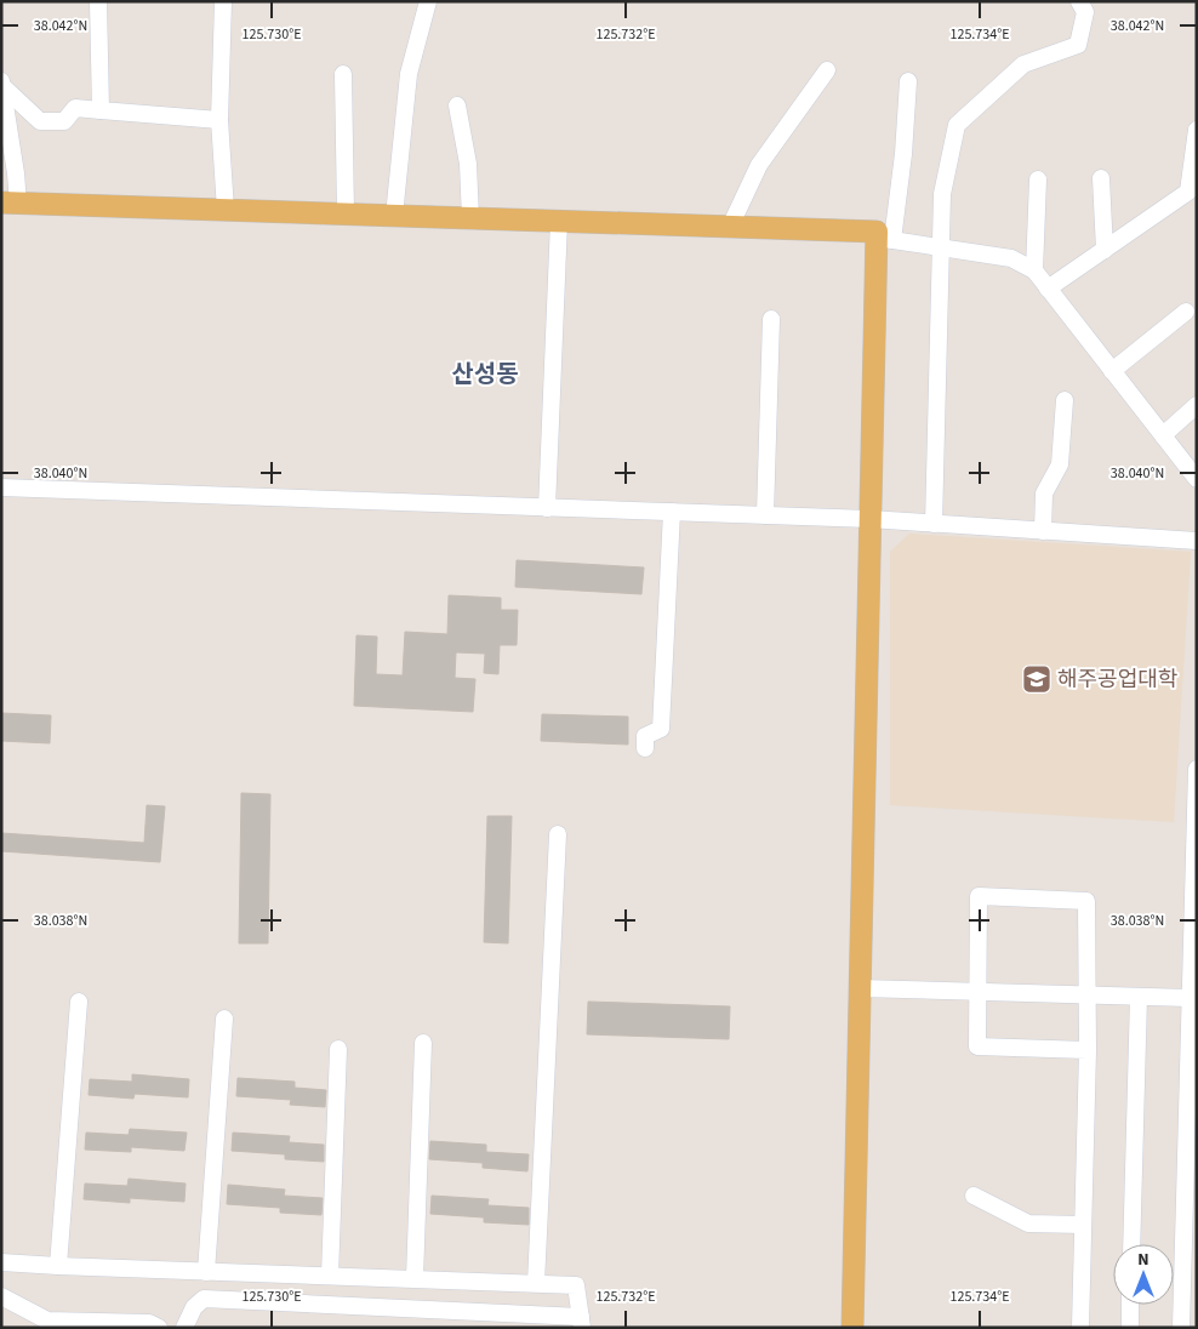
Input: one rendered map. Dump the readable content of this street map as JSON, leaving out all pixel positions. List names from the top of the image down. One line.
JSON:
{"districts":["산성동"],"places":{"school or university":["해주공업대학"]},"north":"top","coordinates":["38.042°N","125.730°E","125.732°E","125.734°E","38.040°N","38.038°N"]}
